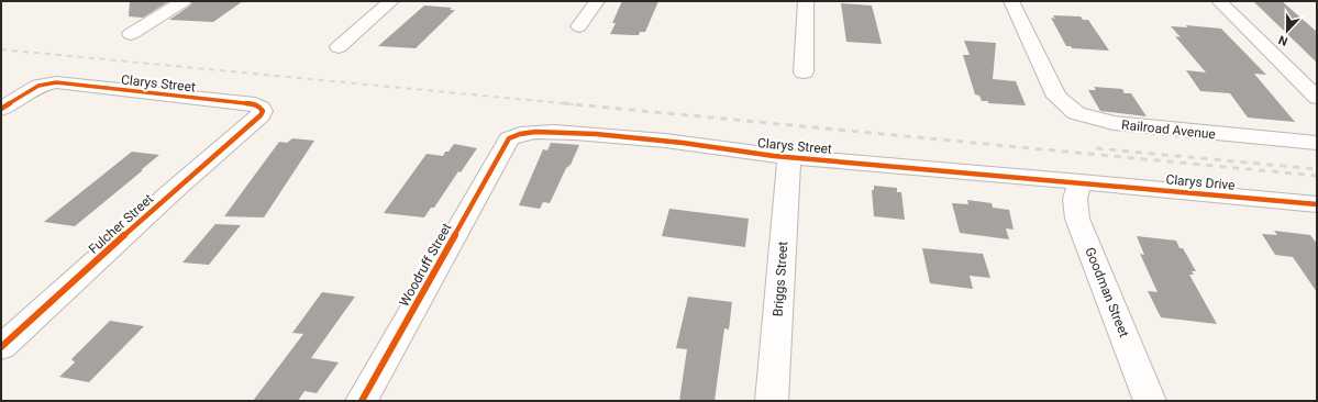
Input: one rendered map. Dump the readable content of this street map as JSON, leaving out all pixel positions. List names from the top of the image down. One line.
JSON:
{"streets":{"street":["Clarys Street","Railroad Avenue","Clarys Drive","Fulcher Street","Woodruff Street","Briggs Street","Goodman Street"]},"crossings":[["Clarys Street","Clarys Drive"],["Clarys Street","Fulcher Street"],["Clarys Street","Woodruff Street"],["Clarys Street","Briggs Street"],["Clarys Street","Goodman Street"],["Clarys Drive","Goodman Street"]],"north":"bottom"}
